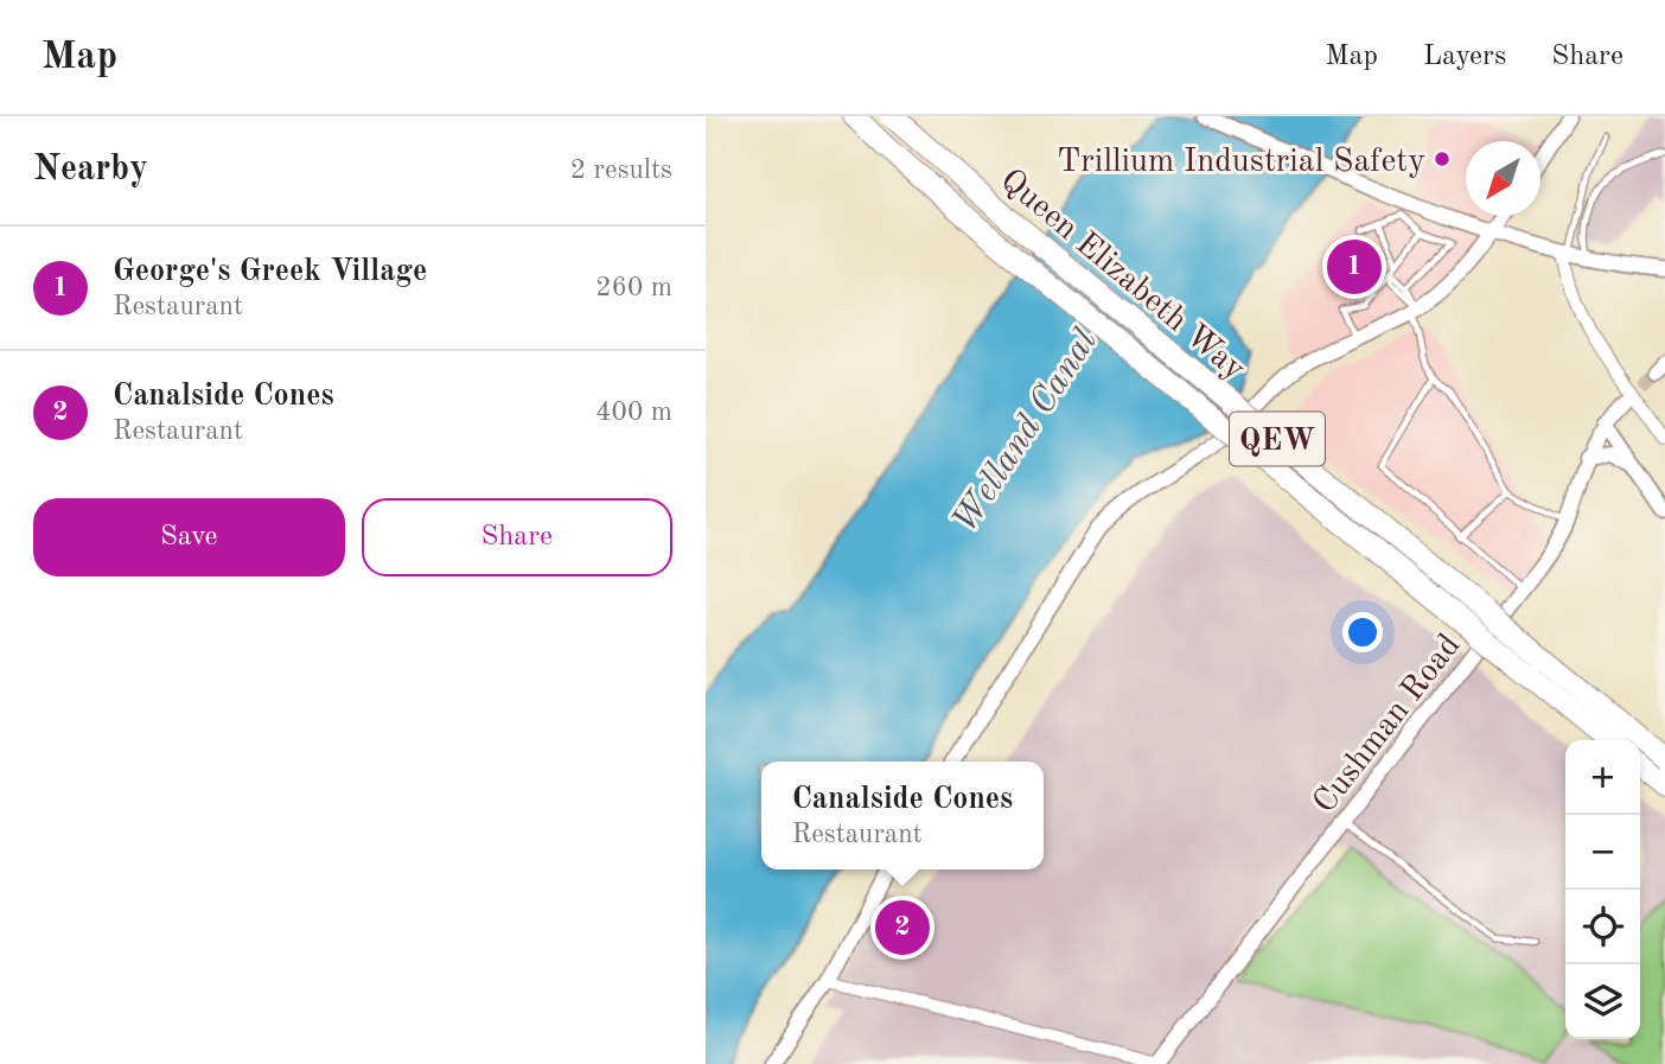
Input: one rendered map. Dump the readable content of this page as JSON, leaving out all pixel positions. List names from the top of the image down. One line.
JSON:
{"streets":{"highway":["Queen Elizabeth Way","QEW"],"main road":["Cushman Road"]},"water":["Welland Canal"],"places":["Trillium Industrial Safety"],"north":"bottom left","page":{"header":"Map","nav":["Map","Layers","Share"],"heading":["Nearby","2 results"],"list":[{"mark":"1","name":"George's Greek Village","note":"Restaurant","value":"260 m"},{"mark":"2","name":"Canalside Cones","note":"Restaurant","value":"400 m"}],"pins":["1","2"],"buttons":["Save","Share"],"map_buttons":["+","−"],"popup":["Canalside Cones","Restaurant"]}}
